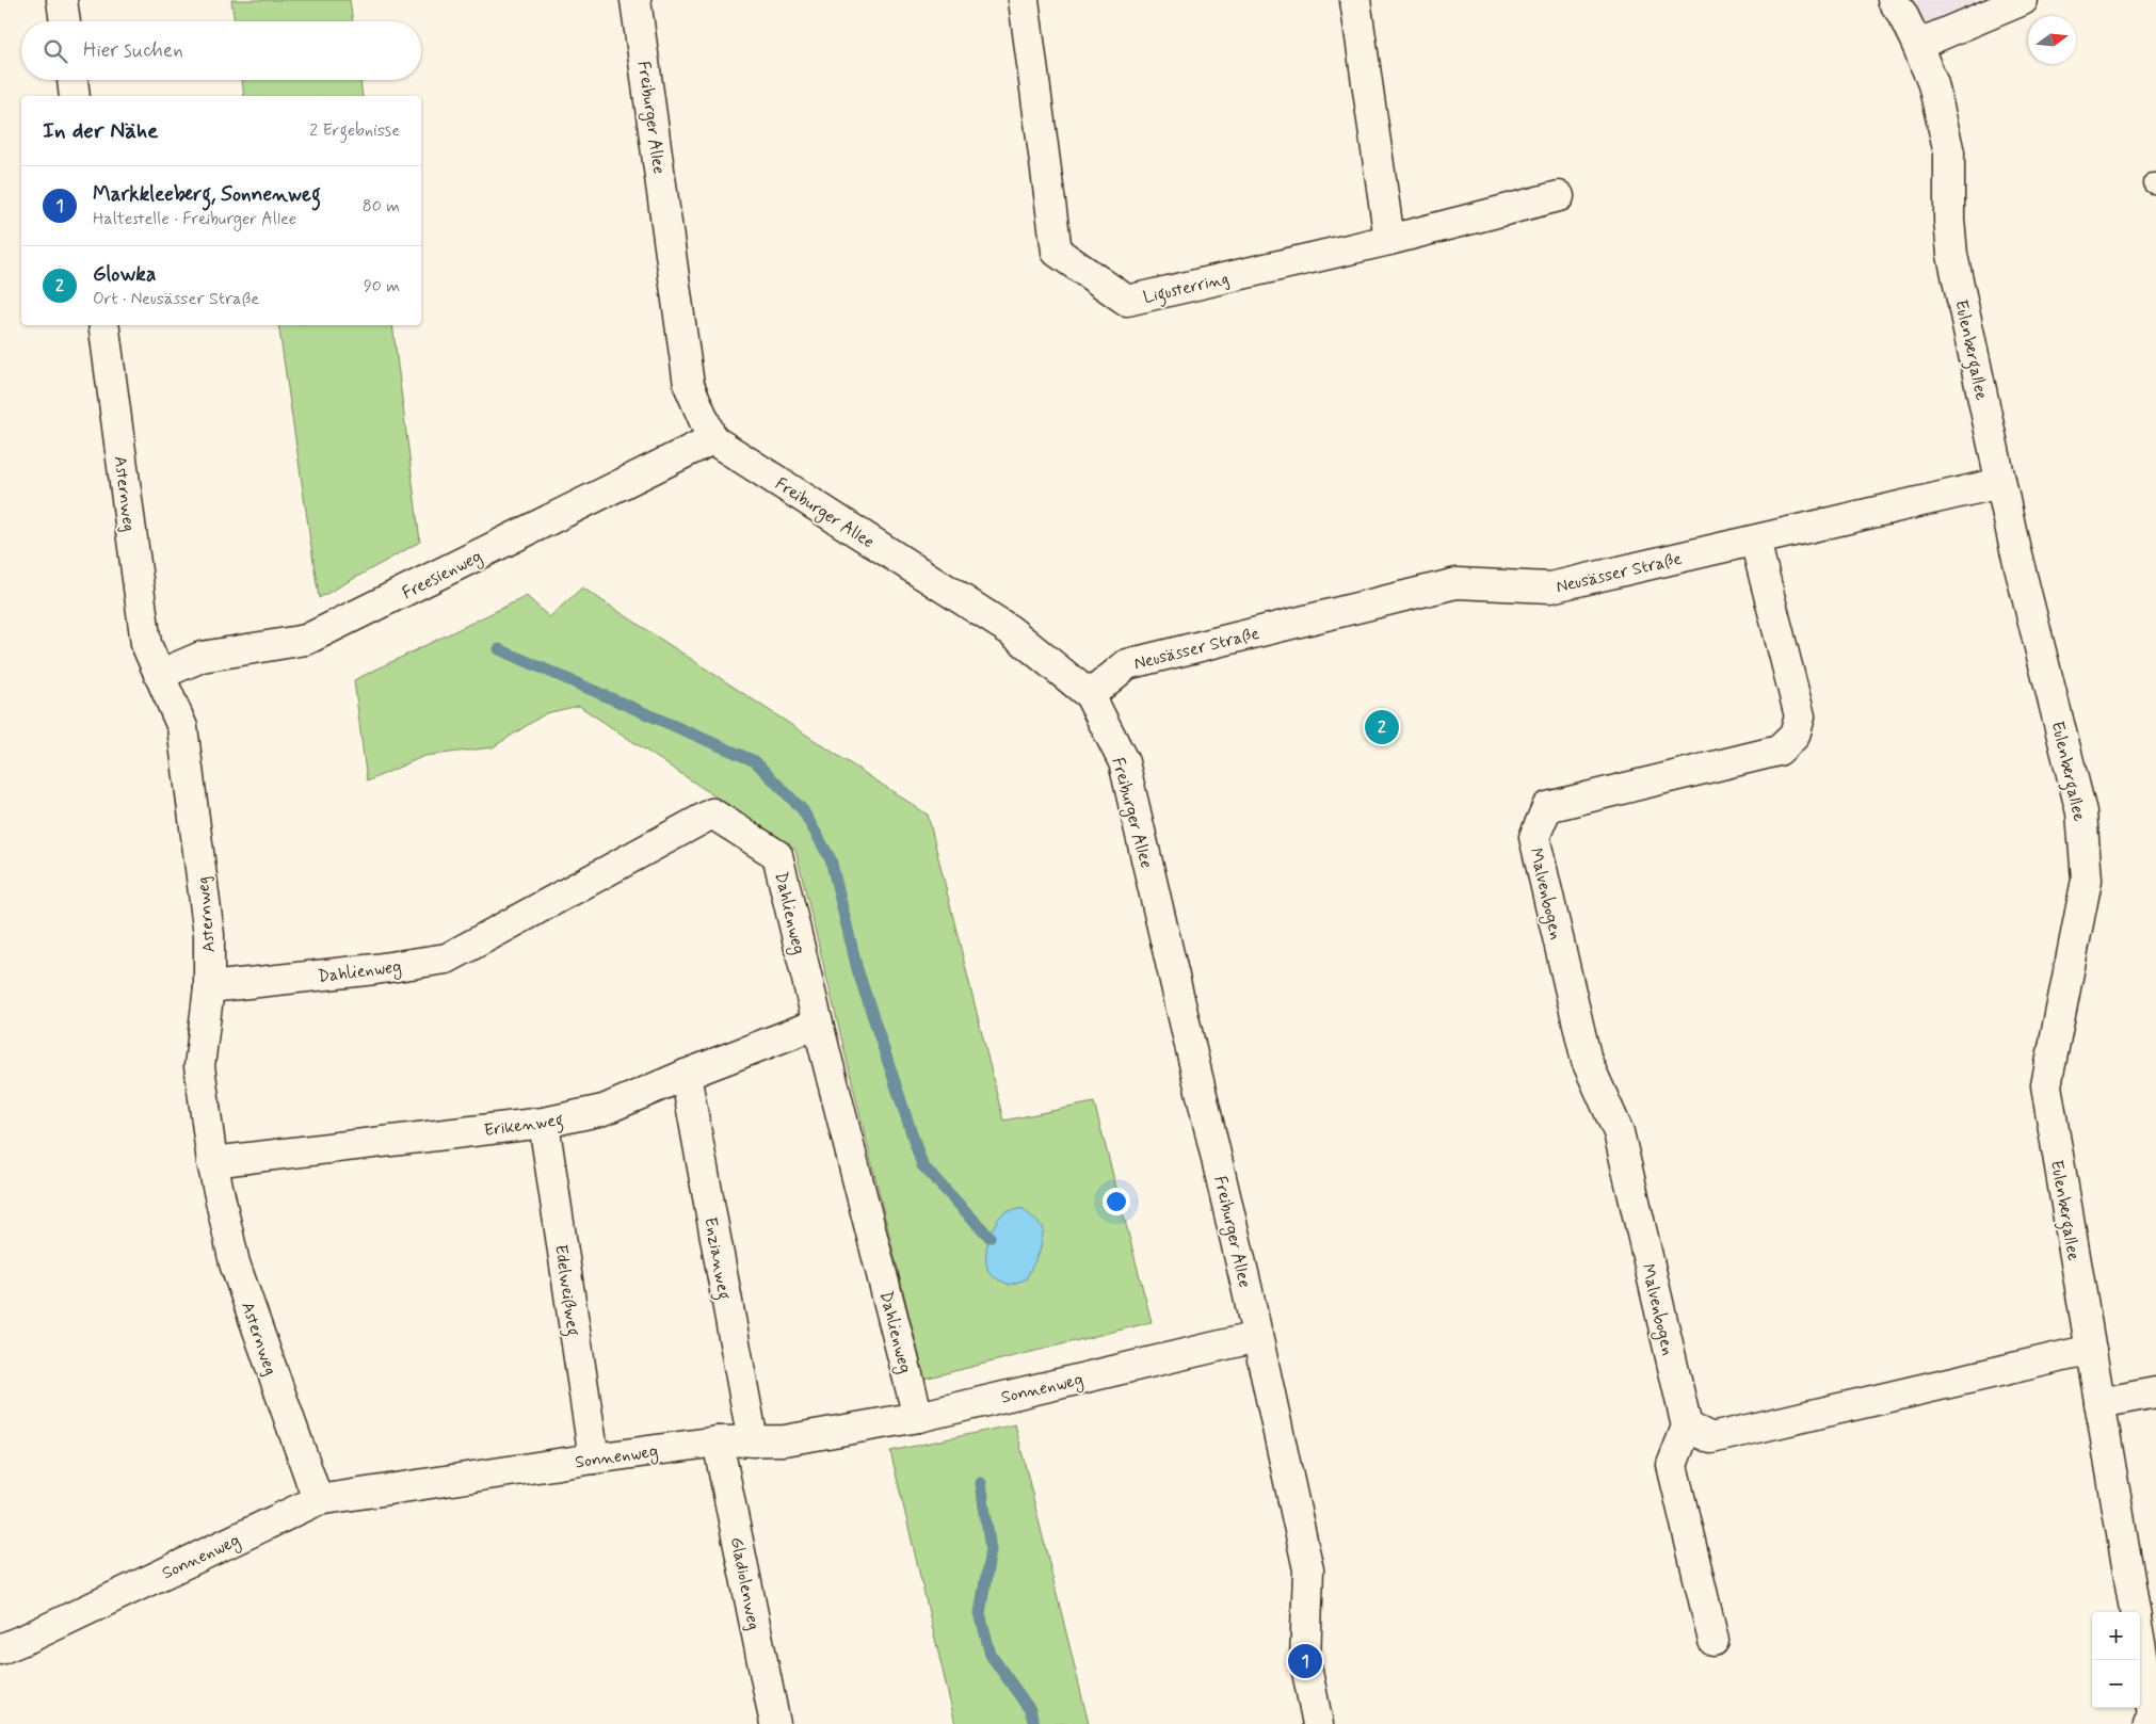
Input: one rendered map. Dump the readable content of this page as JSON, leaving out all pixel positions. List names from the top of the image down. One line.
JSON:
{"streets":{"street":["Freiburger Allee","Ligusterring","Eulenbergallee","Asternweg","Neusässer Straße","Freesienweg","Malvenbogen","Dahlienweg","Erikenweg","Enzianweg","Edelweißweg","Sonnenweg","Gladiolenweg"]},"crossings":[["Freiburger Allee","Neusässer Straße"],["Freiburger Allee","Freesienweg"],["Freiburger Allee","Sonnenweg"],["Eulenbergallee","Neusässer Straße"],["Asternweg","Freesienweg"],["Asternweg","Dahlienweg"],["Asternweg","Erikenweg"],["Asternweg","Sonnenweg"],["Neusässer Straße","Malvenbogen"],["Dahlienweg","Erikenweg"],["Dahlienweg","Sonnenweg"],["Erikenweg","Enzianweg"],["Erikenweg","Edelweißweg"],["Enzianweg","Sonnenweg"],["Edelweißweg","Sonnenweg"],["Sonnenweg","Gladiolenweg"]],"north":"right","page":{"search":"Hier suchen","heading":["In der Nähe","2 Ergebnisse"],"list":[{"mark":"1","name":"Markkleeberg, Sonnenweg","note":"Haltestelle · Freiburger Allee","value":"80 m"},{"mark":"2","name":"Glowka","note":"Ort · Neusässer Straße","value":"90 m"}],"pins":["2","1"],"map_buttons":["+","−"]}}
